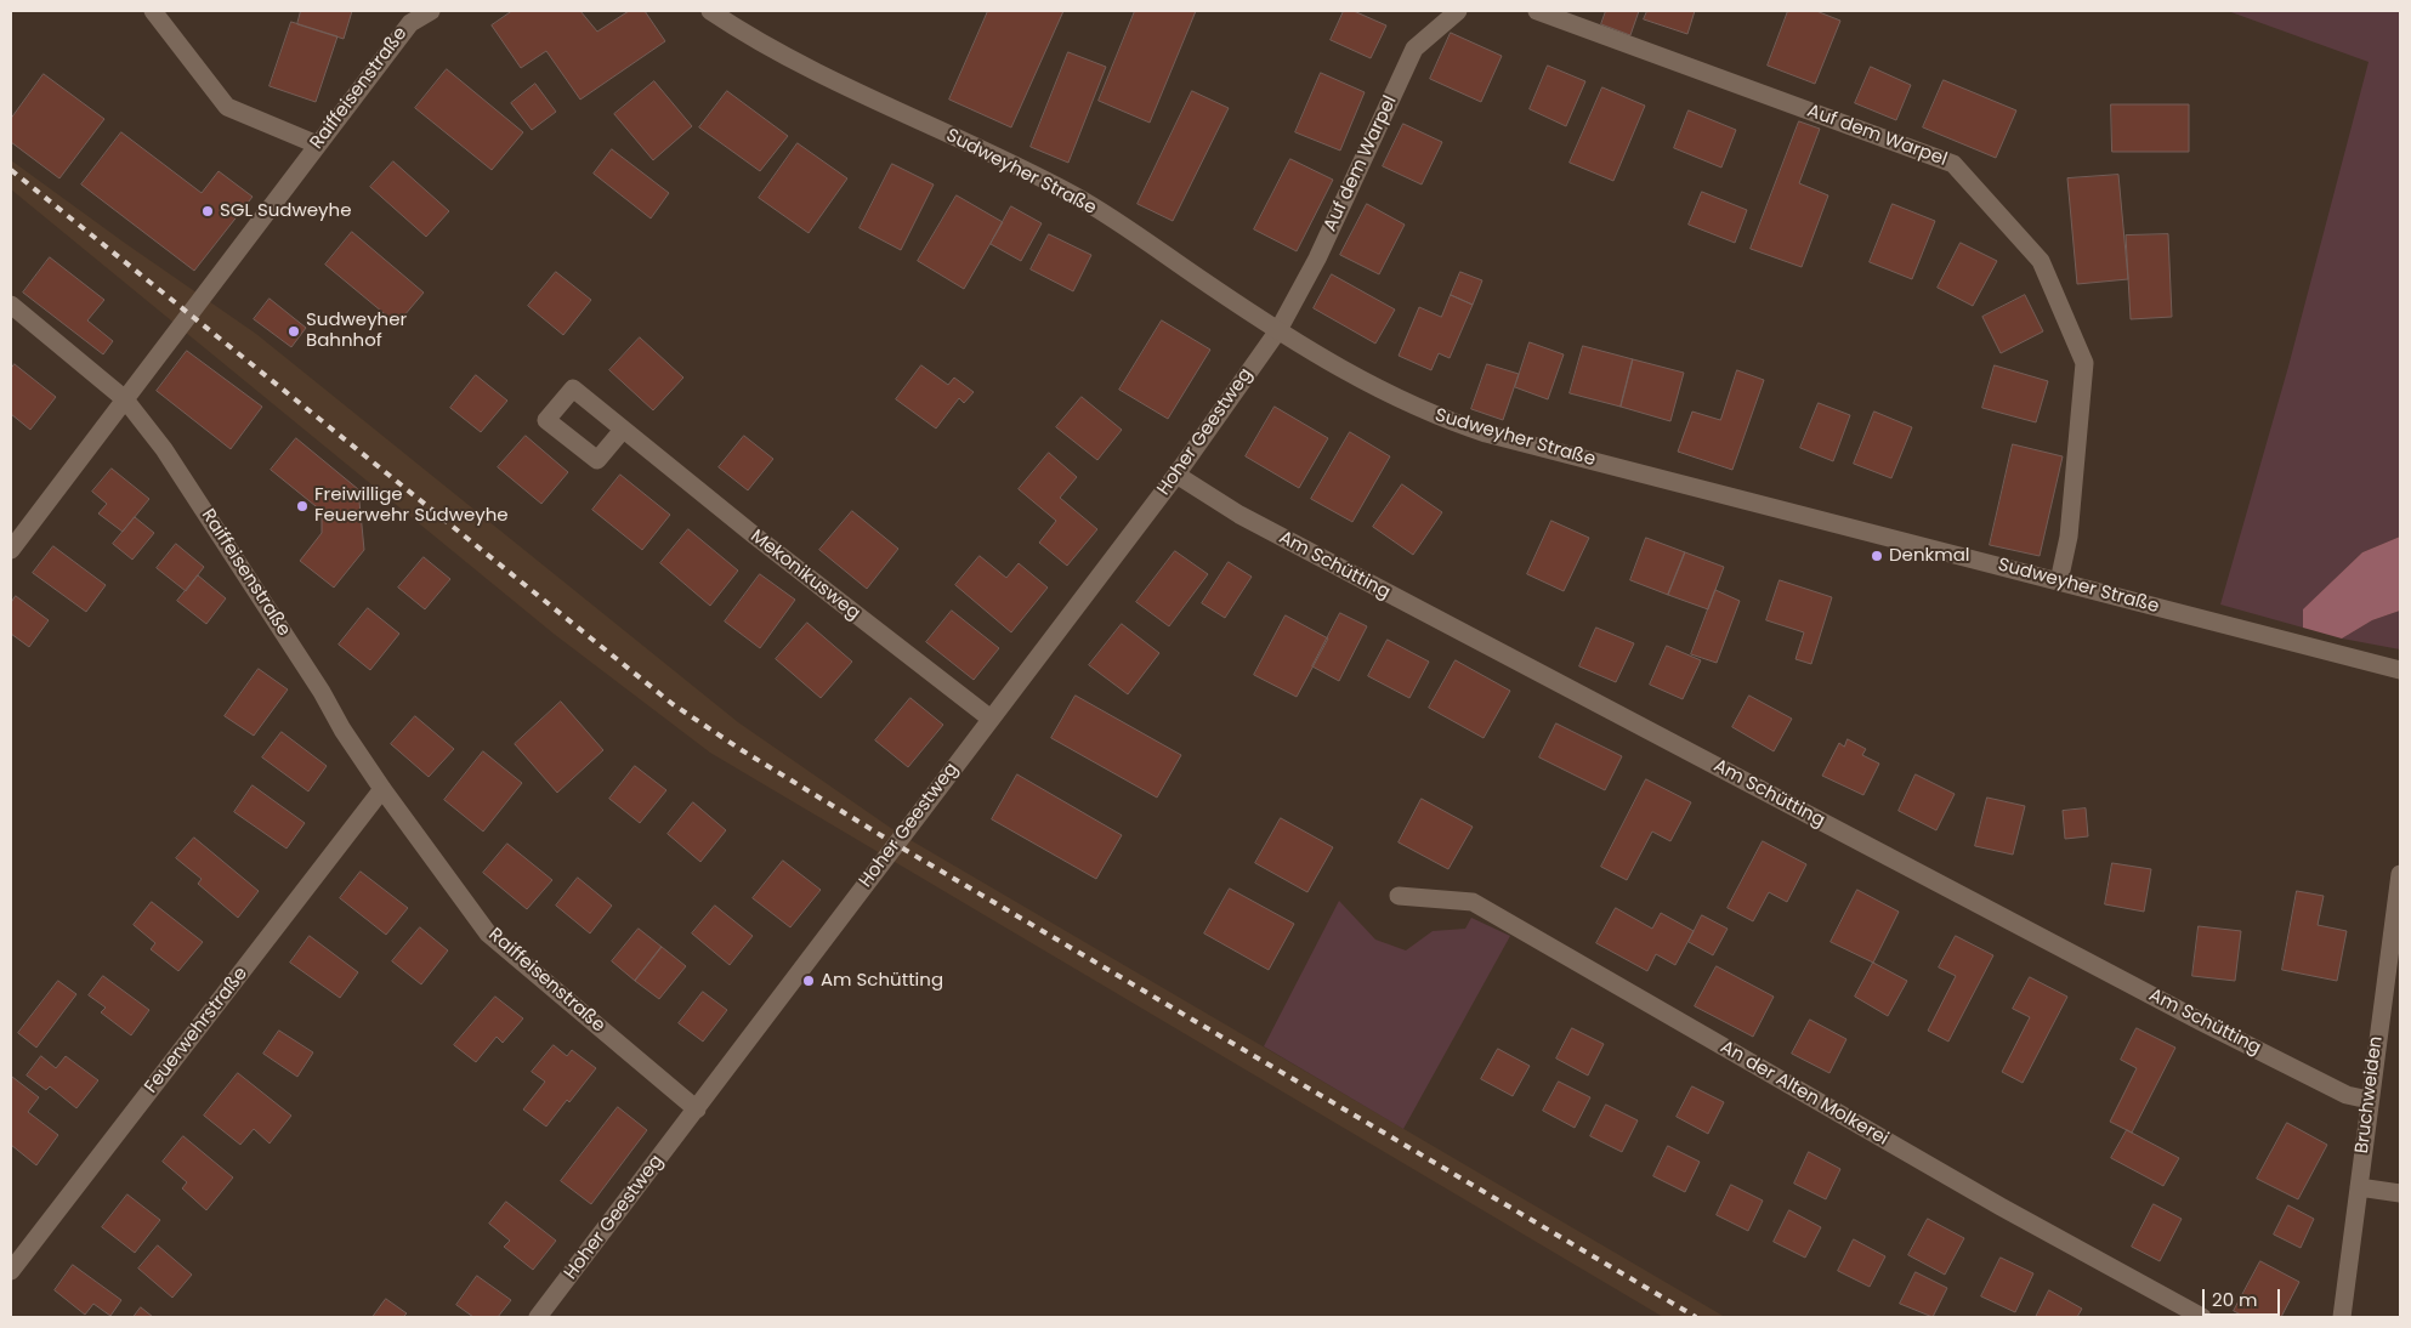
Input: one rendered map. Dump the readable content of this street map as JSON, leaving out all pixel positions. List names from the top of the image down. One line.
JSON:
{"streets":{"street":["Raiffeisenstraße","Auf dem Warpel","Sudweyher Straße","Hoher Geestweg","Am Schütting","Mekonikusweg","Feuerwehrstraße","An der Alten Molkerei","Bruchweiden"]},"crossings":[["Raiffeisenstraße","Hoher Geestweg"],["Raiffeisenstraße","Feuerwehrstraße"],["Auf dem Warpel","Sudweyher Straße"],["Auf dem Warpel","Hoher Geestweg"],["Sudweyher Straße","Hoher Geestweg"],["Hoher Geestweg","Am Schütting"],["Hoher Geestweg","Mekonikusweg"],["Am Schütting","Bruchweiden"]],"places":["SGL Sudweyhe","Sudweyher Bahnhof","Freiwillige Feuerwehr Sudweyhe","Denkmal","Am Schütting"],"scale_bar":"20 m"}
